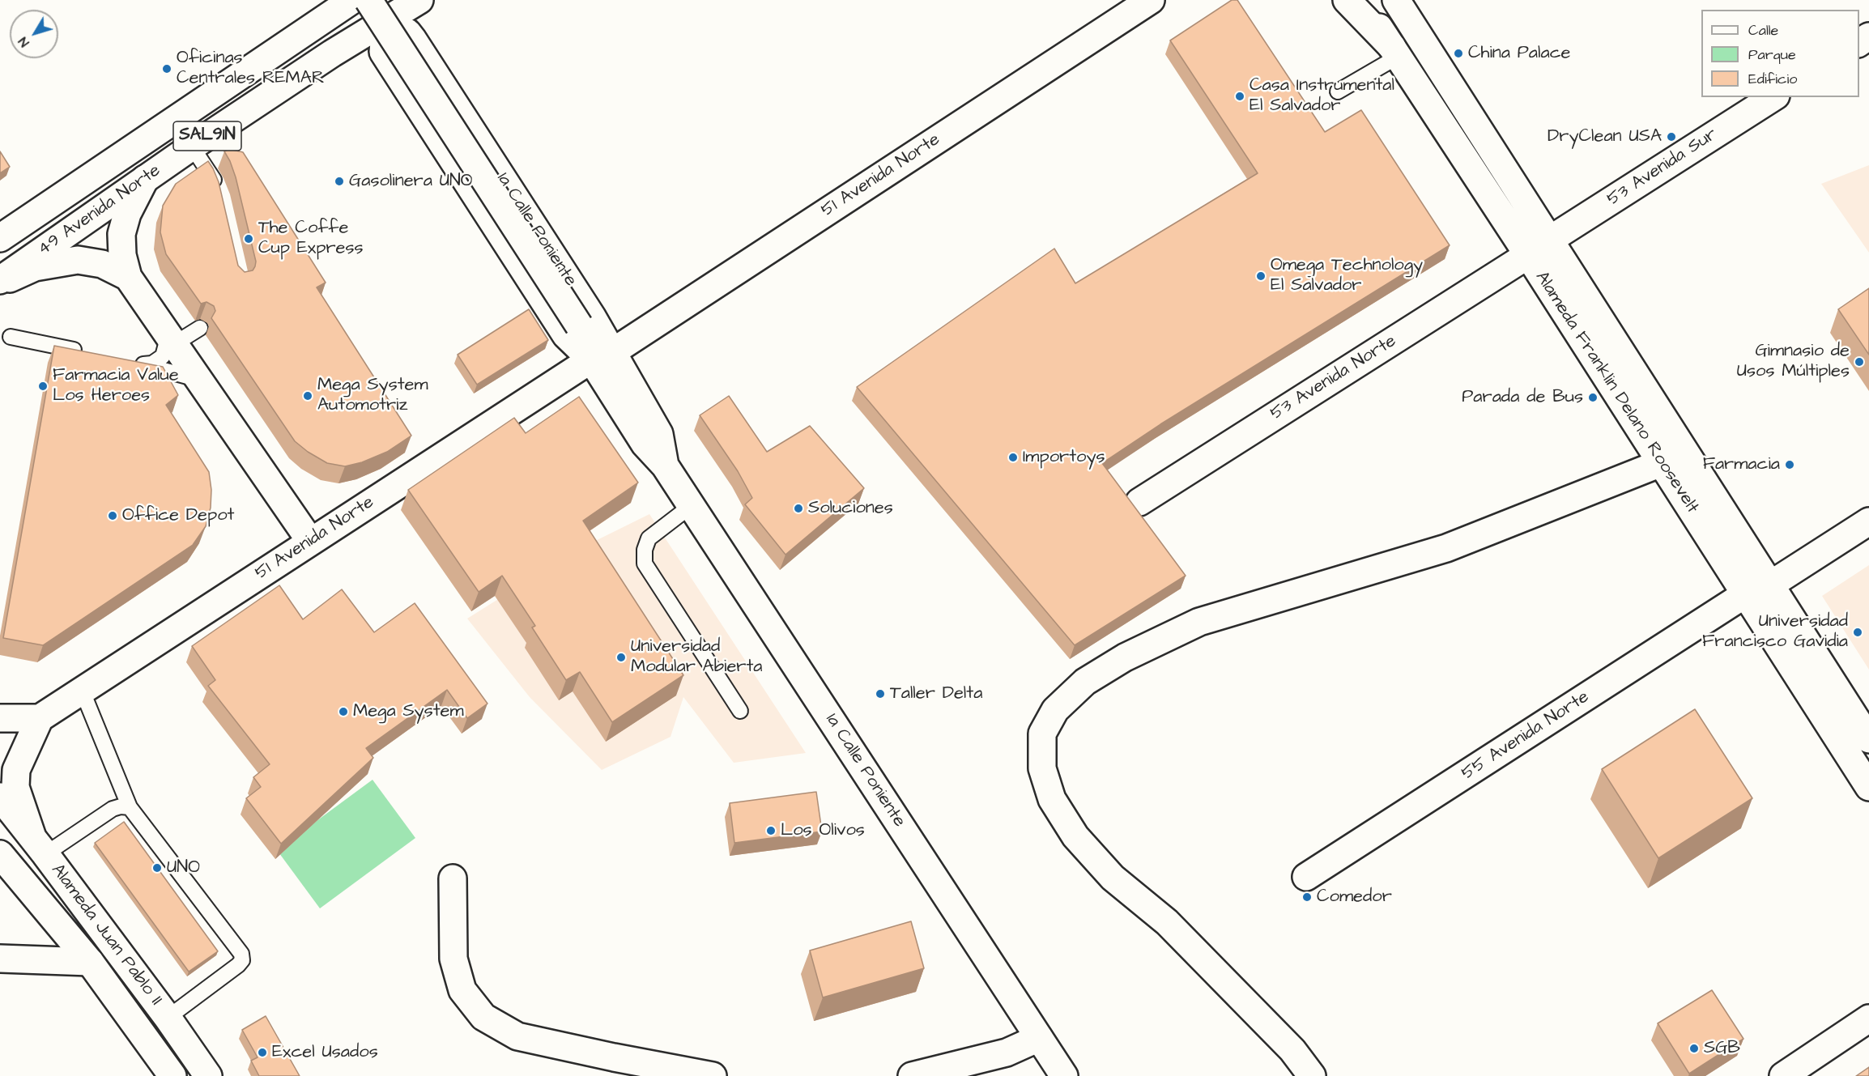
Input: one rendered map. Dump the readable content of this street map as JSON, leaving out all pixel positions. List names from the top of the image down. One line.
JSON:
{"streets":{"street":["SAL91N","53 Avenida Sur","51 Avenida Norte","49 Avenida Norte","1a Calle Poniente","53 Avenida Norte","Alameda Franklin Delano Roosevelt","55 Avenida Norte","Alameda Juan Pablo II"]},"crossings":[["53 Avenida Sur","Alameda Franklin Delano Roosevelt"],["51 Avenida Norte","1a Calle Poniente"],["53 Avenida Norte","Alameda Franklin Delano Roosevelt"],["Alameda Franklin Delano Roosevelt","55 Avenida Norte"]],"places":["China Palace","Oficinas Centrales REMAR","Casa Instrumental El Salvador","DryClean USA","Gasolinera UNO","The Coffe Cup Express","Omega Technology El Salvador","Gimnasio de Usos Múltiples","Farmacia Value Los Heroes","Mega System Automotriz","Parada de Bus","Importoys","Farmacia","Soluciones","Office Depot","Universidad Francisco Gavidia","Universidad Modular Abierta","Taller Delta","Mega System","Los Olivos","UNO","Comedor","SGB","Excel Usados"],"legend":["Calle","Parque","Edificio"],"north":"bottom left"}
